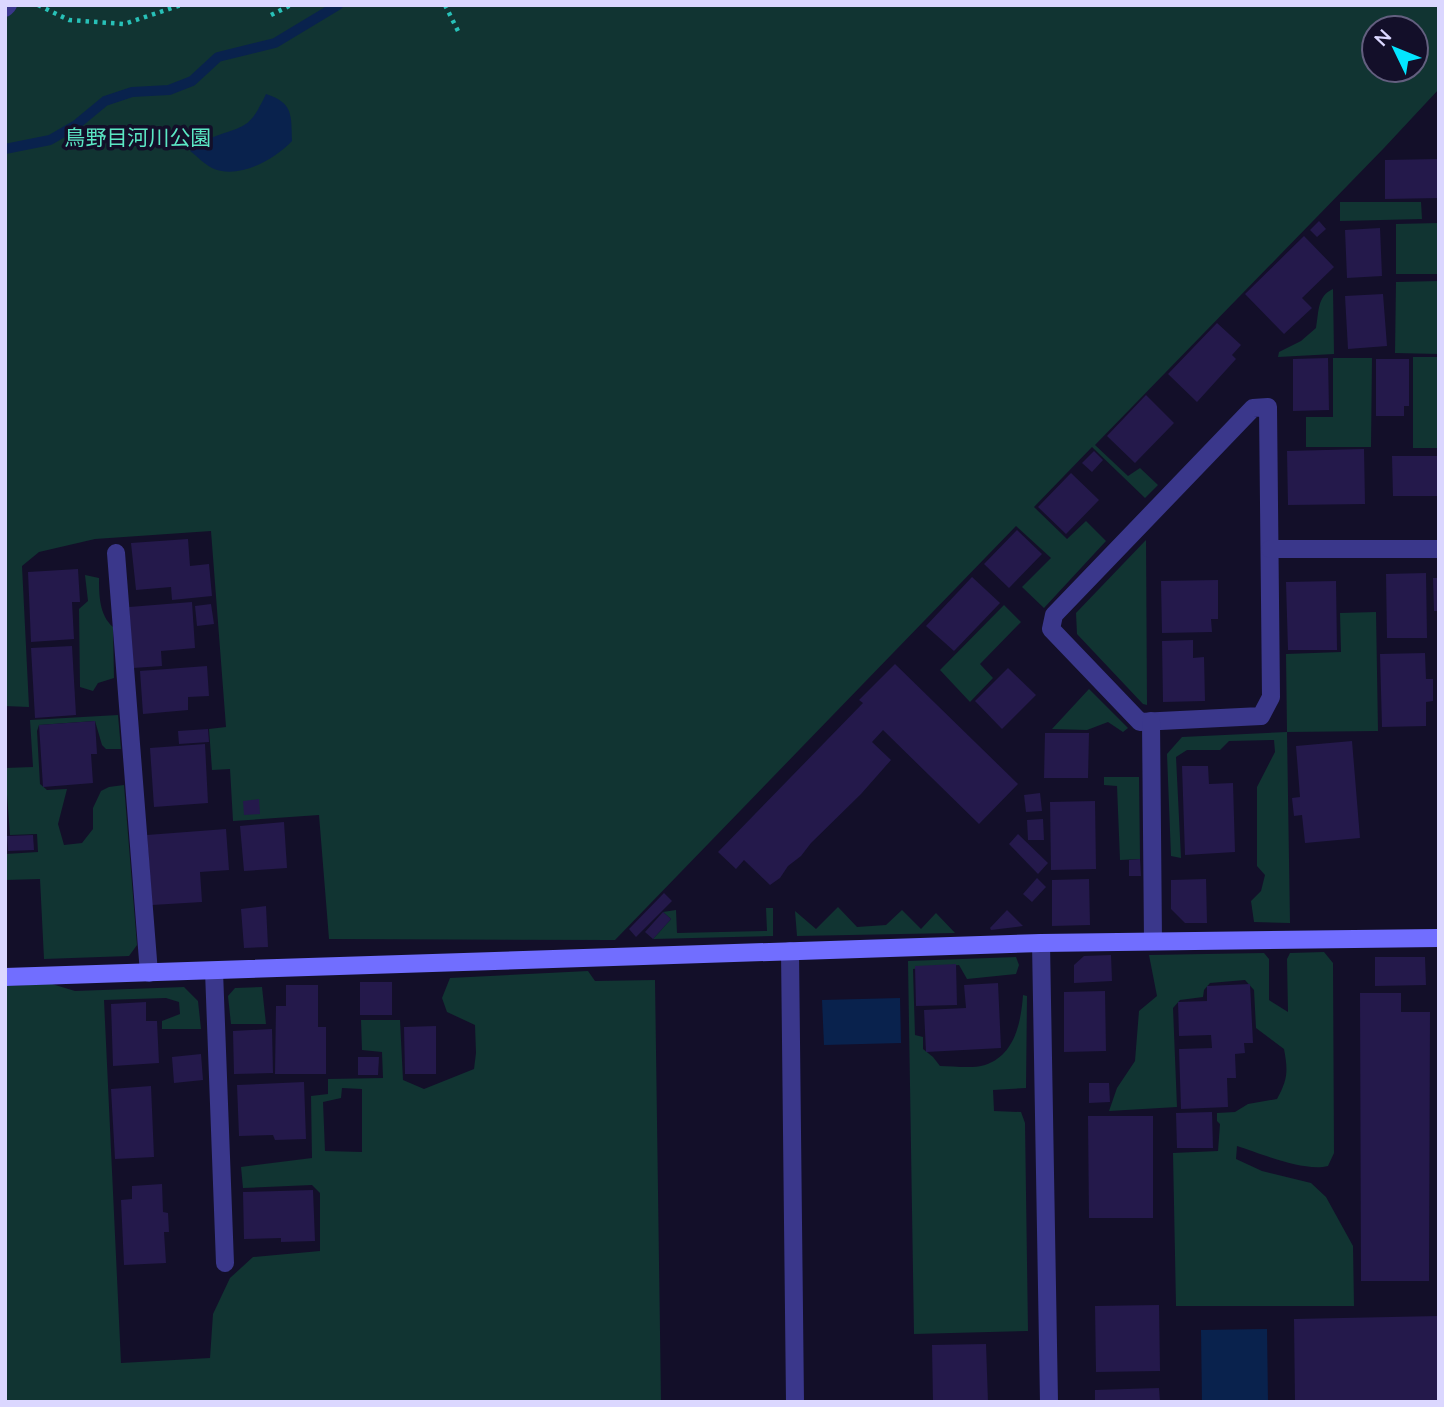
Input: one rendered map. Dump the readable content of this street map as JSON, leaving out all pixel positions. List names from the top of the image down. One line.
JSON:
{"parks":["鳥野目河川公園"],"north":"top left"}
